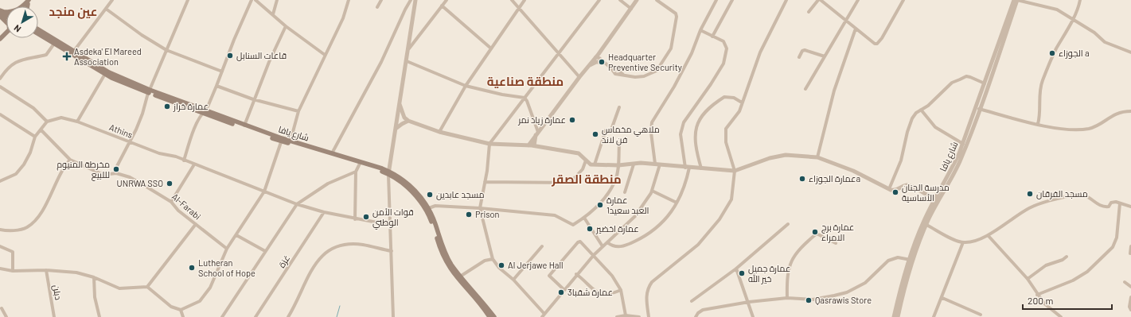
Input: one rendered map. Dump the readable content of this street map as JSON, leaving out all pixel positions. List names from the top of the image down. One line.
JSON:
{"streets":{"main road":["شارع يافا"],"street":["Athins","Al-Farabi","غزة","دبلن"]},"crossings":[["Athins","غزة"]],"districts":["عين منجد","منطقة صناعية","منطقة الصقر"],"places":{"other":["الجوزاء a","قاعات السنابل","Headquarter Preventive Security","عمارة خراز","عمارة زياد نمر","ملاهي مخماس فن لاند","مخرطة المنيوم لللبيع","عمارة الجوزاءa","UNRWA SSO","مدرسة الجنان الأساسية","مسجد الفرقان","مسجد عابدين","عمارة العبد سعيد1","Prison","قوات الأمن الوطني","عمارة اخضير","عمارة برج الامراء","Al Jerjawe Hall","Lutheran School of Hope","عمارة جميل خير الله","عمارة شقبا3","Qasrawis Store"],"health":["Asdeka' El Mareed Association"]},"scale_bar":"200 m","north":"bottom left"}
